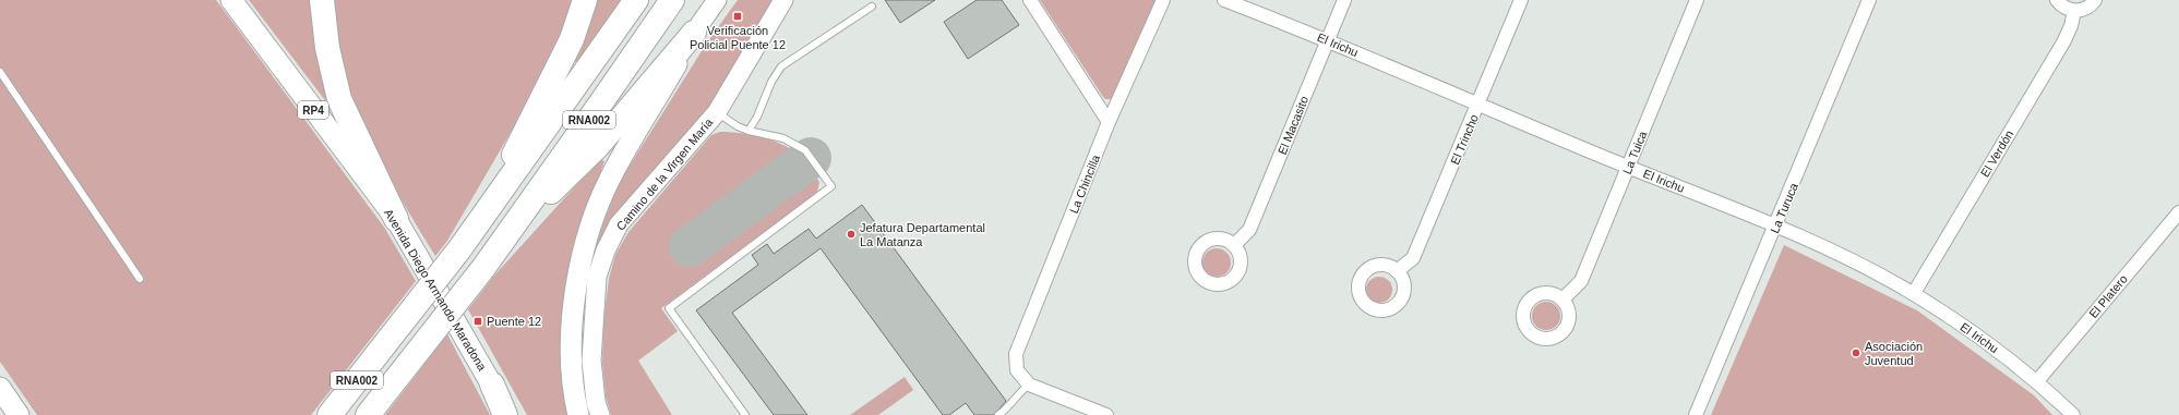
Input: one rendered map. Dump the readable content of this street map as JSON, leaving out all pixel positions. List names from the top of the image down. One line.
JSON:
{"streets":{"highway":["RNA002"],"main road":["RP4","Avenida Diego Armando Maradona"],"street":["El Irichu","El Macasito","El Trincho","La Tuica","El Verdón","Camino de la Virgen María","La Chincilla","La Turuca","El Platero"]},"crossings":[["El Irichu","El Macasito"],["El Irichu","El Trincho"],["El Irichu","La Tuica"],["El Irichu","El Verdón"],["El Irichu","La Turuca"],["El Irichu","El Platero"]],"places":{"transit":["Verificación Policial Puente 12","Puente 12"],"other":["Jefatura Departamental La Matanza","Asociación Juventud"]}}
